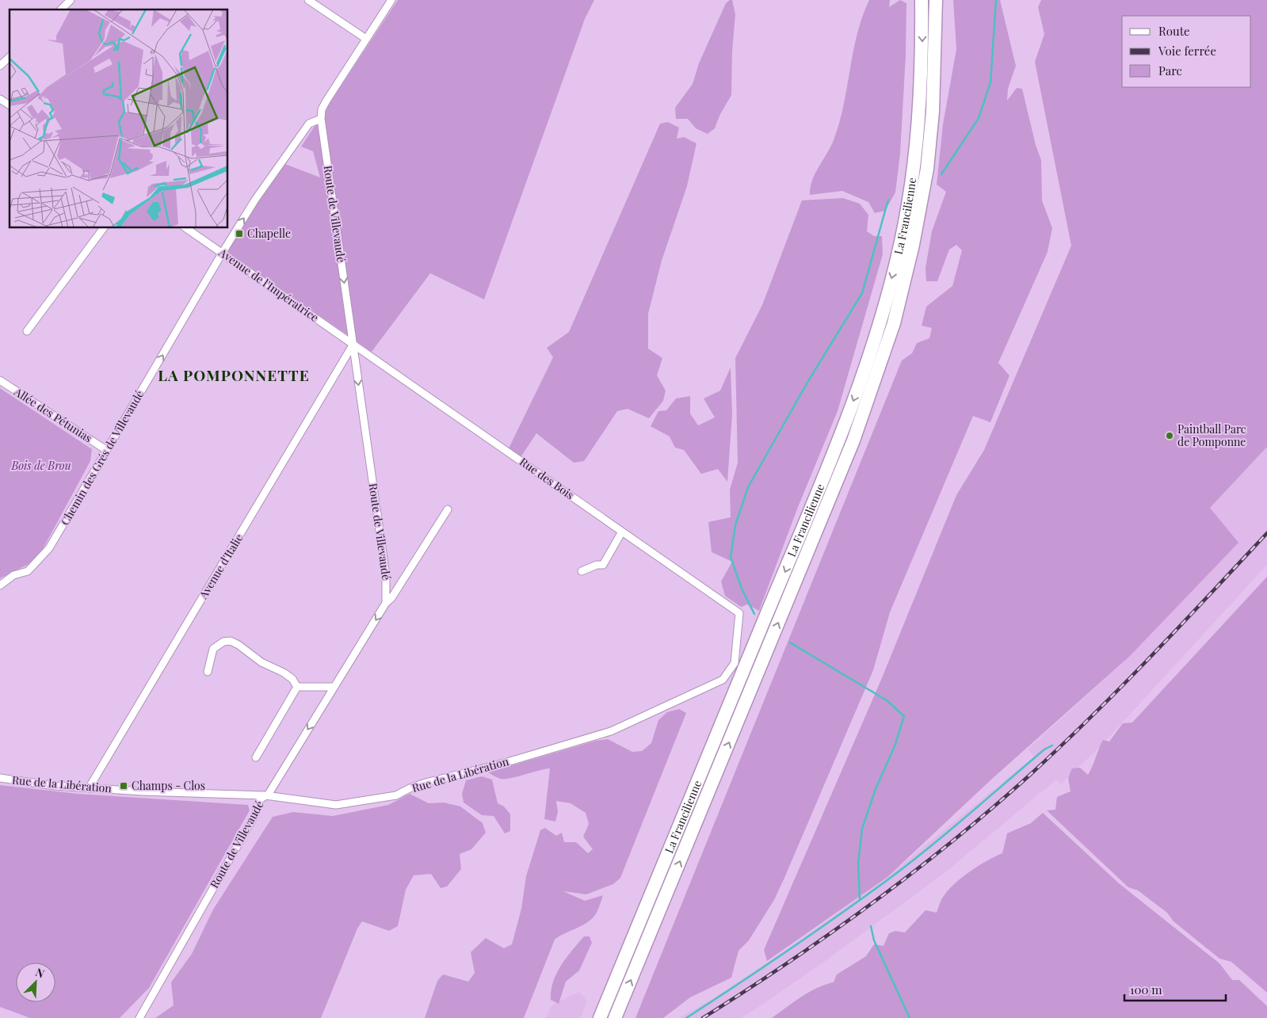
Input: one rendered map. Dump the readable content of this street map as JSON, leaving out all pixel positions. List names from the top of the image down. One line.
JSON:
{"streets":{"highway":["La Francilienne"],"street":["Route de Villevaudé","Avenue de l'Impératrice","Allée des Pétunias","Chemin des Grés de Villevaudé","Rue des Bois","Avenue d'Italie","Rue de la Libération"]},"crossings":[["Route de Villevaudé","Avenue de l'Impératrice"],["Route de Villevaudé","Chemin des Grés de Villevaudé"],["Route de Villevaudé","Rue des Bois"],["Route de Villevaudé","Avenue d'Italie"],["Route de Villevaudé","Rue de la Libération"],["Avenue de l'Impératrice","Chemin des Grés de Villevaudé"],["Avenue de l'Impératrice","Rue des Bois"],["Avenue de l'Impératrice","Avenue d'Italie"],["Allée des Pétunias","Chemin des Grés de Villevaudé"],["Rue des Bois","Avenue d'Italie"],["Rue des Bois","Rue de la Libération"],["Avenue d'Italie","Rue de la Libération"]],"one_way":["Route de Villevaudé","Chemin des Grés de Villevaudé"],"districts":["LA POMPONNETTE"],"parks":["Bois de Brou"],"places":{"transit":["Chapelle","Champs - Clos"],"other":["Paintball Parc de Pomponne"]},"legend":["Route","Voie ferrée","Parc"],"scale_bar":"100 m","north":"top right"}
